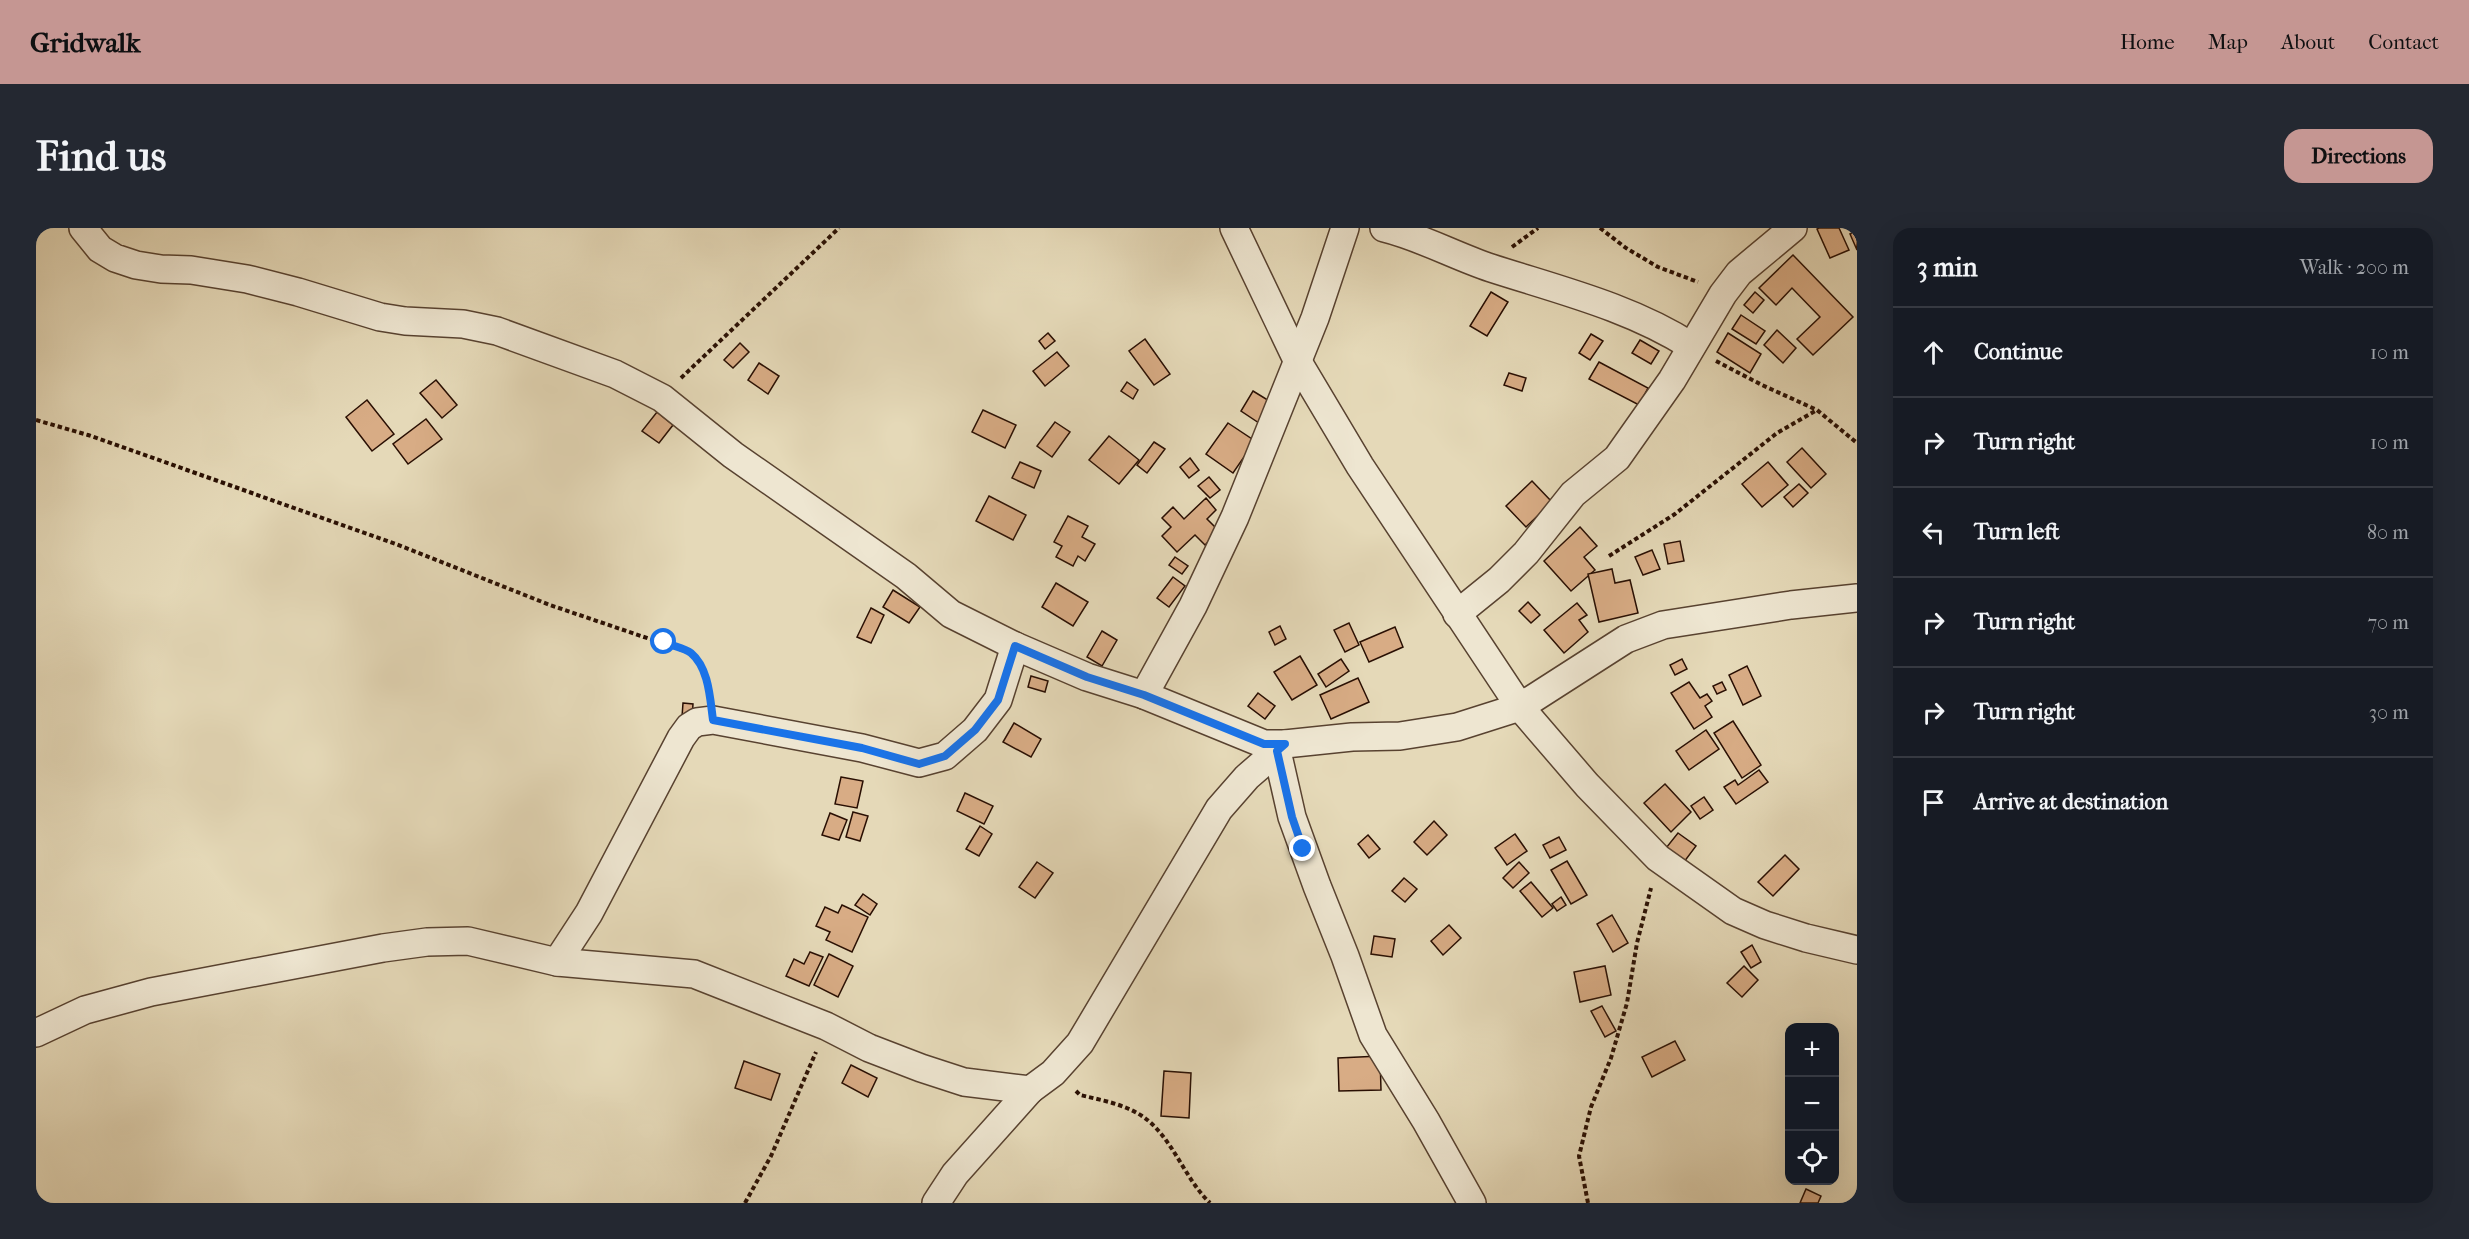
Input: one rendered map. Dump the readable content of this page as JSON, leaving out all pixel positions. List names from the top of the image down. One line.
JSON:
{"page":{"header":"Gridwalk","nav":["Home","Map","About","Contact"],"buttons":"Directions","title":"Find us","heading":["3 min","Walk · 200 m"],"list":[["Continue","10 m"],["Turn right","10 m"],["Turn left","80 m"],["Turn right","70 m"],["Turn right","30 m"],"Arrive at destination"],"map_buttons":["+","−"]}}
